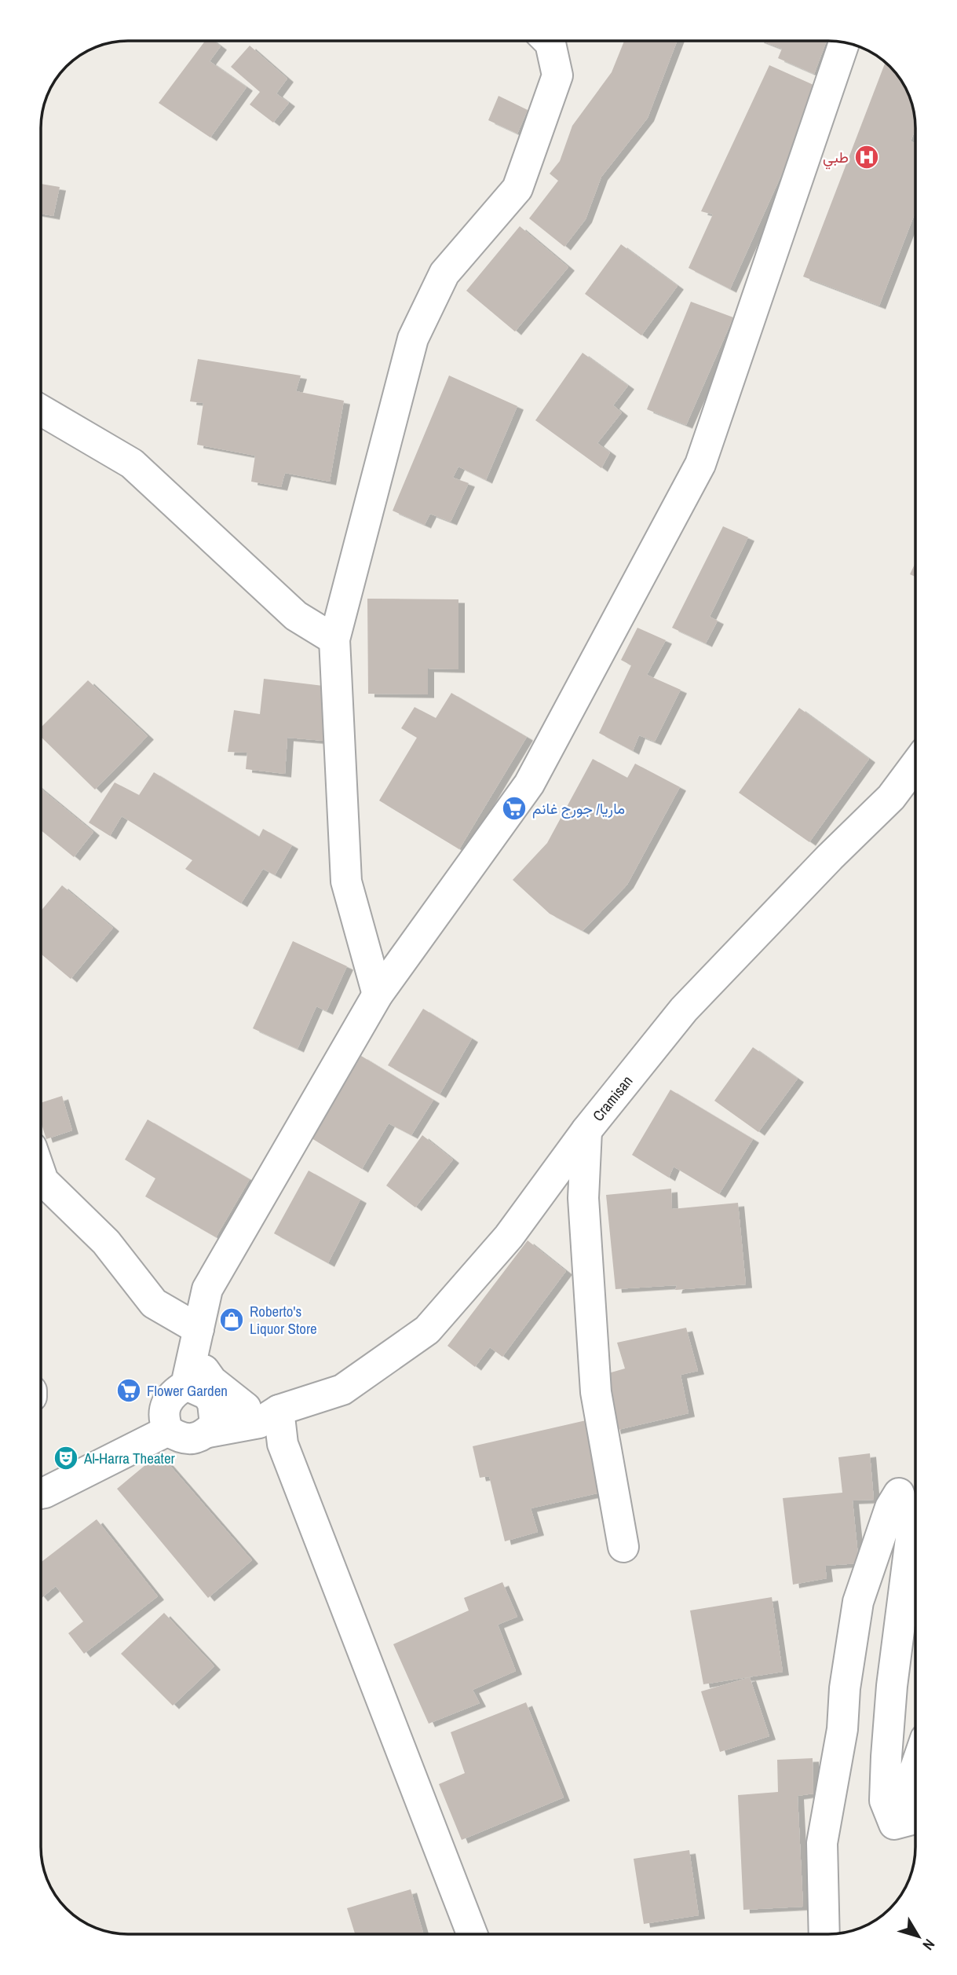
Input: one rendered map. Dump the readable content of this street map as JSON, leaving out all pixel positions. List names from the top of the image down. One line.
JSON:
{"streets":{"street":["Cramisan"]},"places":{"hospital":["طبي"],"supermarket":["ماريا/ جورج غانم","Flower Garden"],"shop":["Roberto's Liquor Store"],"theatre":["Al-Harra Theater"]},"north":"bottom right"}
